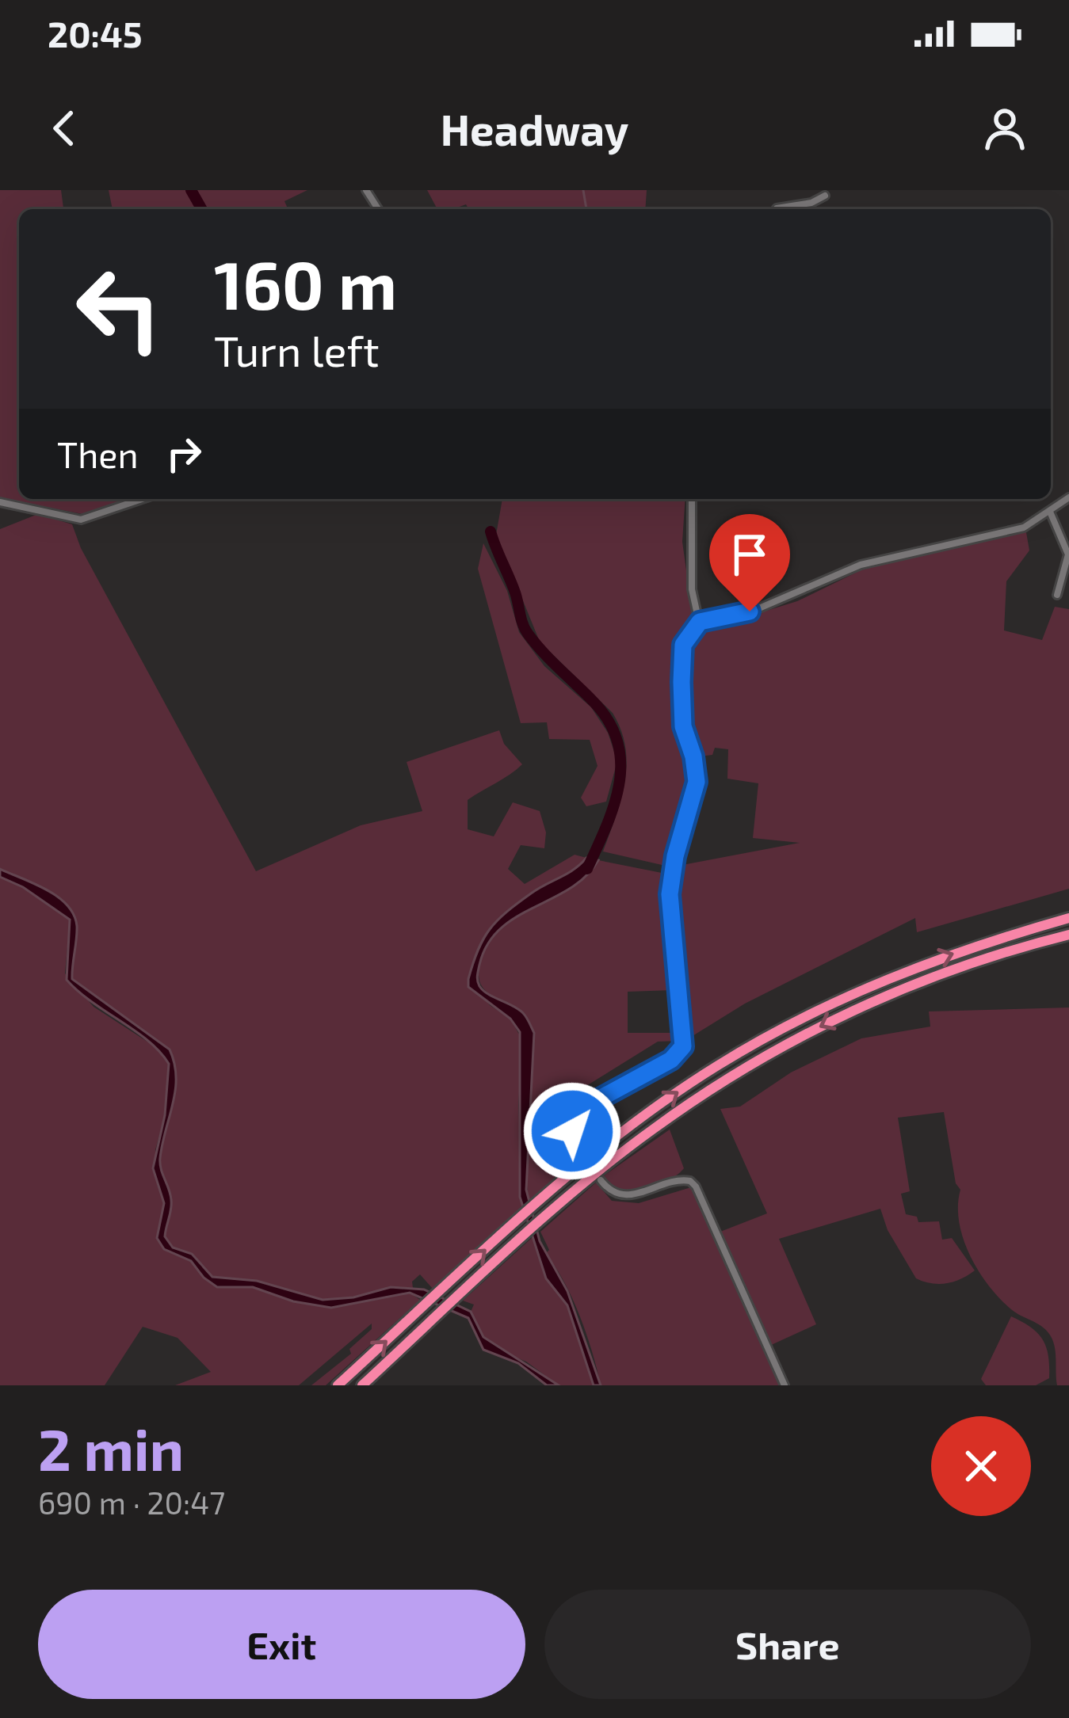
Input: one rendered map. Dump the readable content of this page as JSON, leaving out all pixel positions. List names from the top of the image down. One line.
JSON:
{"page":{"status":"20:45","header":"Headway","turn":["160 m","Turn left"],"then":"Then","heading":["2 min","690 m · 20:47"],"buttons":["Exit","Share"]}}
